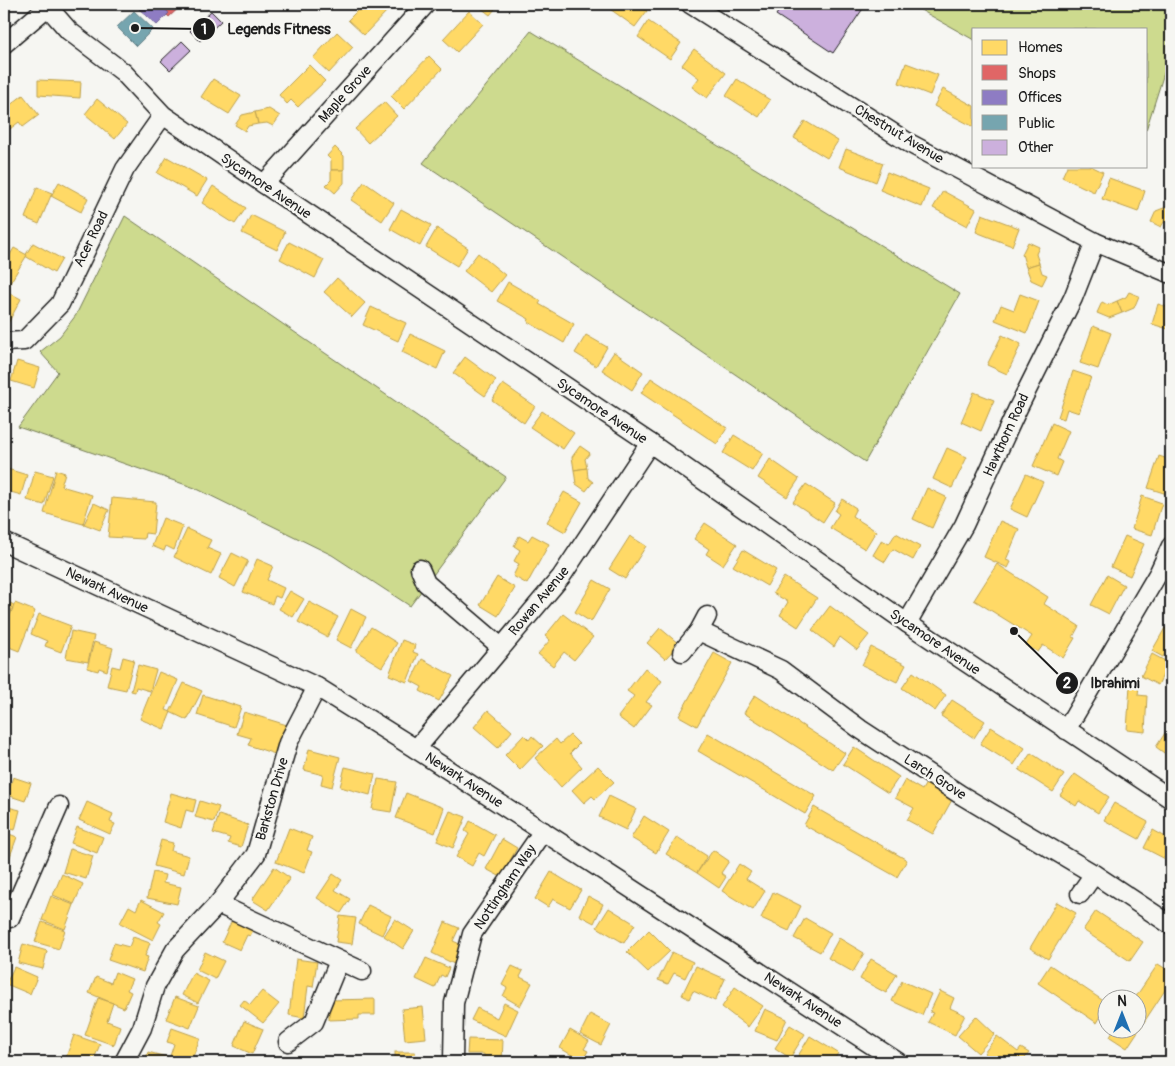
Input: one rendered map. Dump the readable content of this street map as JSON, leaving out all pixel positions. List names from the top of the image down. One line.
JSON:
{"streets":{"street":["Maple Grove","Chestnut Avenue","Sycamore Avenue","Acer Road","Hawthorn Road","Newark Avenue","Rowan Avenue","Larch Grove","Barkston Drive","Nottingham Way"]},"crossings":[["Maple Grove","Sycamore Avenue"],["Chestnut Avenue","Hawthorn Road"],["Sycamore Avenue","Acer Road"],["Sycamore Avenue","Hawthorn Road"],["Sycamore Avenue","Rowan Avenue"],["Newark Avenue","Rowan Avenue"],["Newark Avenue","Barkston Drive"],["Newark Avenue","Nottingham Way"]],"places":["Legends Fitness","Ibrahimi"],"legend":["Homes","Shops","Offices","Public","Other"],"north":"top"}
